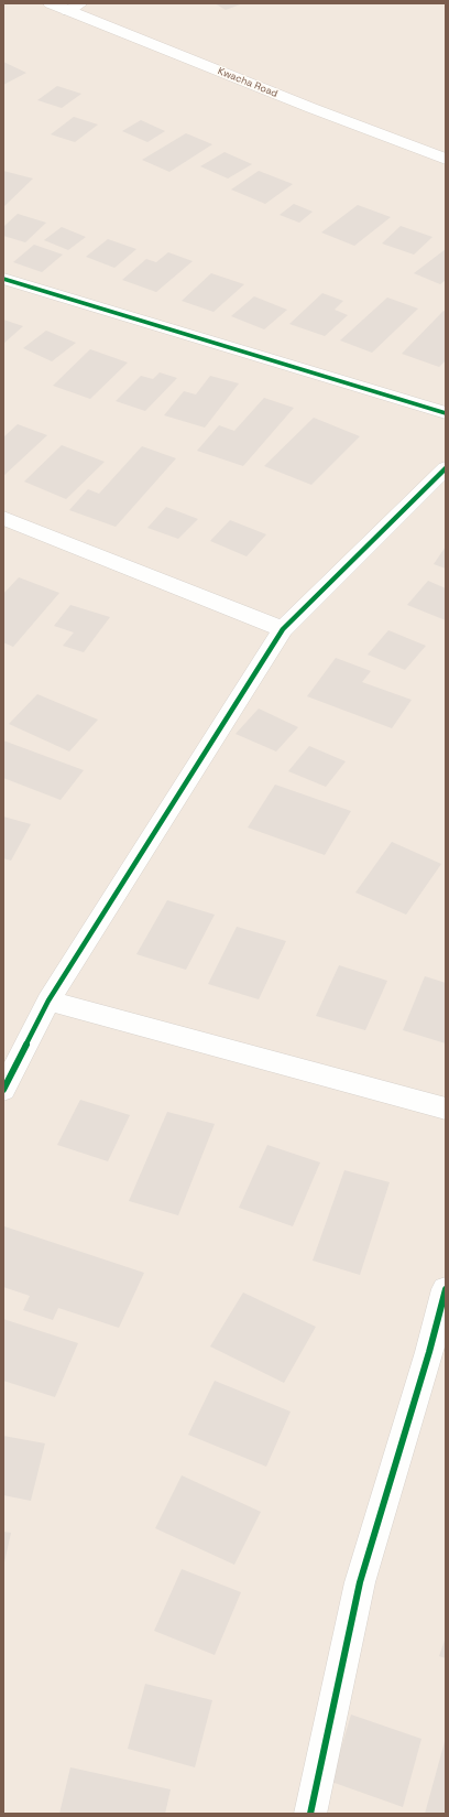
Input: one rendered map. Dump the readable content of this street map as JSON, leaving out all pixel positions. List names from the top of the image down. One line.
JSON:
{"streets":{"street":["Kwacha Road"]}}
